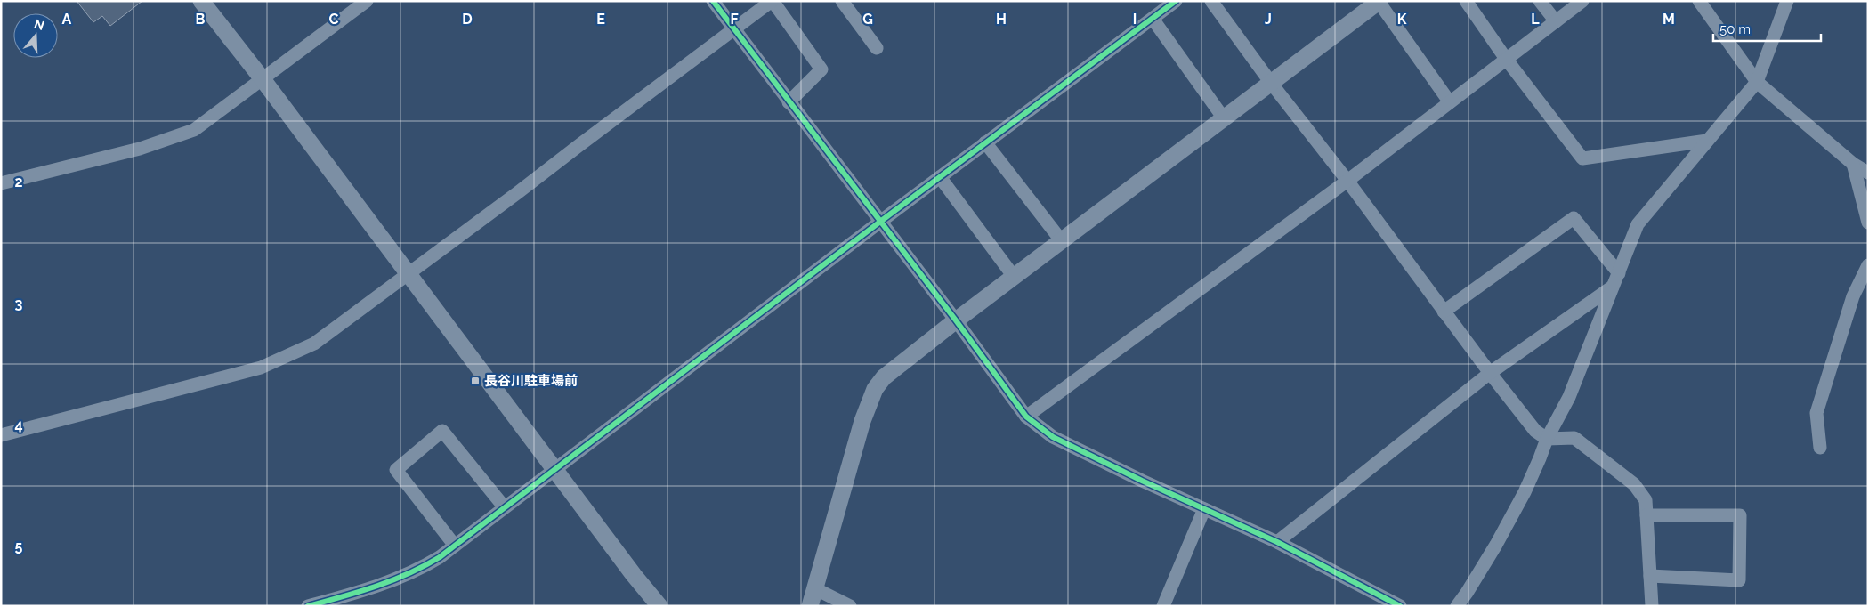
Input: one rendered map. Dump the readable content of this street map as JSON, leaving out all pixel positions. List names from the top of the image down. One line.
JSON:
{"places":{"transit":["長谷川駐車場前"]},"scale_bar":"50 m","north":"top","grid":{"columns":["A","B","C","D","E","F","G","H","I","J","K","L","M"],"rows":["2","3","4","5"]}}
